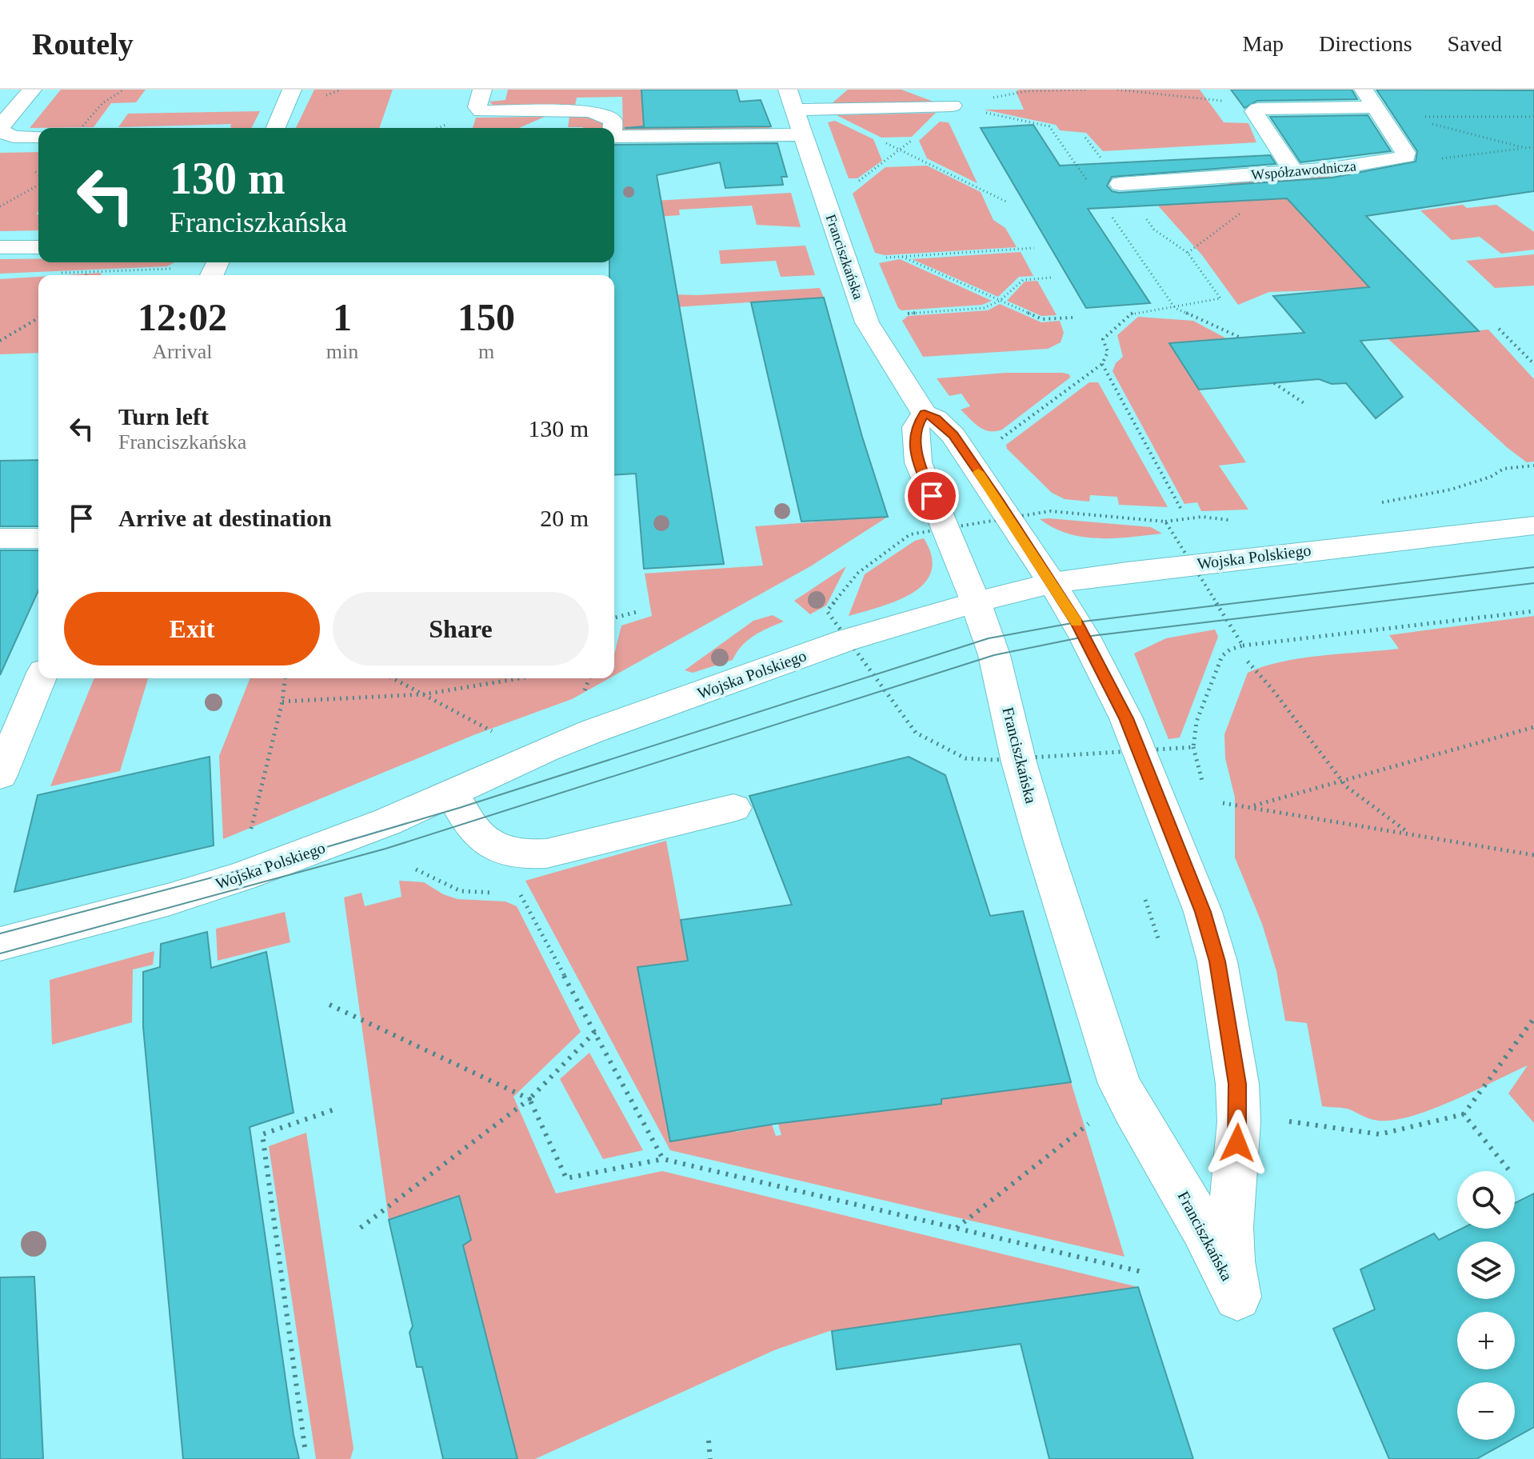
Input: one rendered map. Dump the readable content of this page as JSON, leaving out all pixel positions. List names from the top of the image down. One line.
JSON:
{"streets":{"main road":["Współzawodnicza","Franciszkańska","Wojska Polskiego"]},"crossings":[["Franciszkańska","Wojska Polskiego"]],"page":{"header":"Routely","nav":["Map","Directions","Saved"],"turn":["130 m","Franciszkańska"],"eta":["12:02","Arrival","1","min","150","m"],"list":[{"name":"Turn left","note":"Franciszkańska","value":"130 m"},{"name":"Arrive at destination","value":"20 m"}],"buttons":["Exit","Share"],"map_buttons":["+","−"]}}
